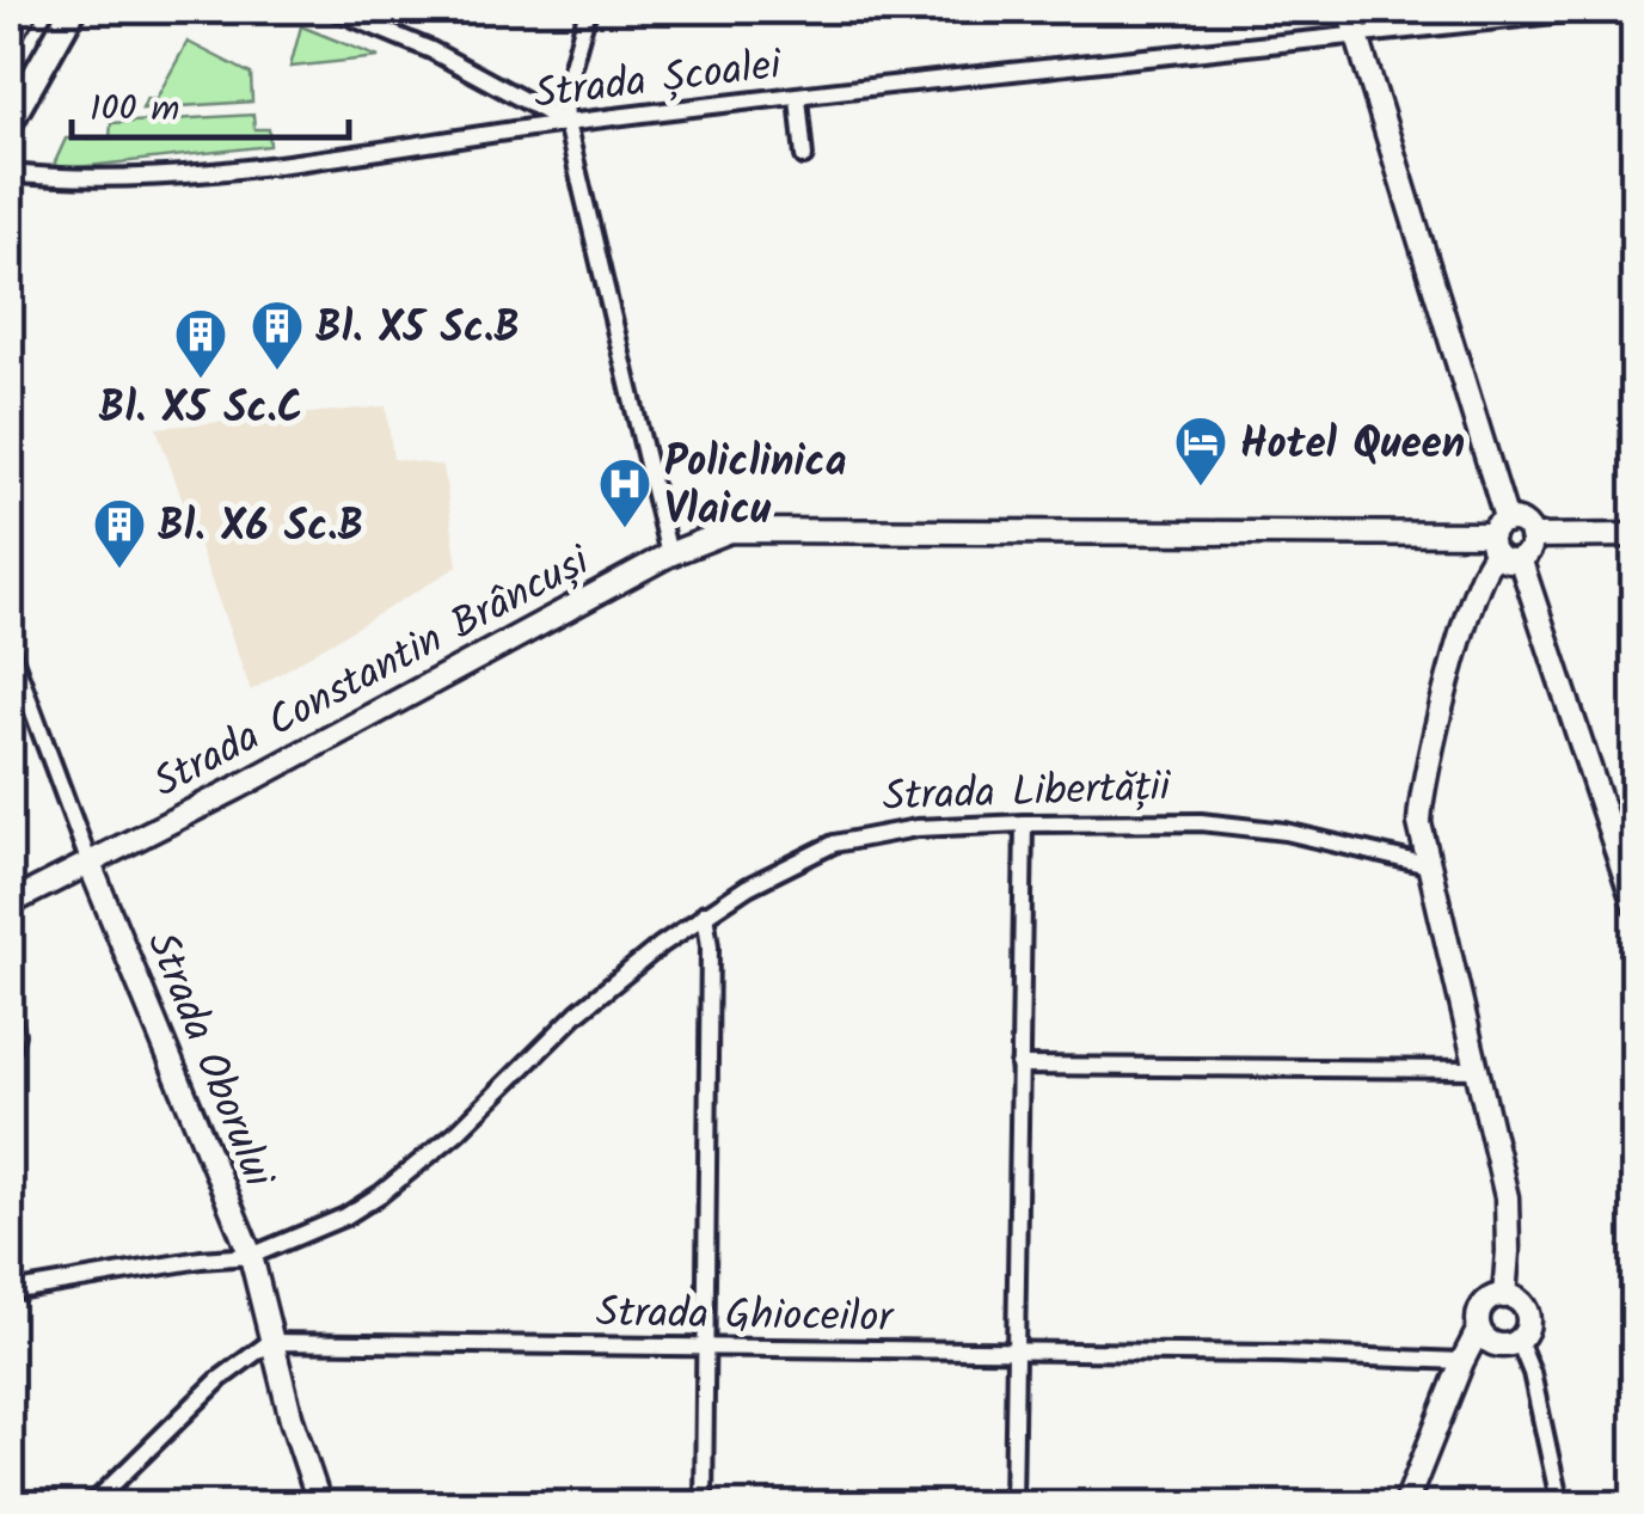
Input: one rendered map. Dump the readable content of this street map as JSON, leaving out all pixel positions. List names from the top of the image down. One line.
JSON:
{"streets":{"street":["Strada Școalei","Strada Constantin Brâncuși","Strada Libertății","Strada Oborului","Strada Ghioceilor"]},"crossings":[["Strada Constantin Brâncuși","Strada Oborului"],["Strada Libertății","Strada Oborului"],["Strada Oborului","Strada Ghioceilor"]],"places":{"building":["Bl. X5 Sc.B","Bl. X5 Sc.C","Bl. X6 Sc.B"],"hotel":["Hotel Queen"],"hospital":["Policlinica Vlaicu"]},"scale_bar":"100 m"}
